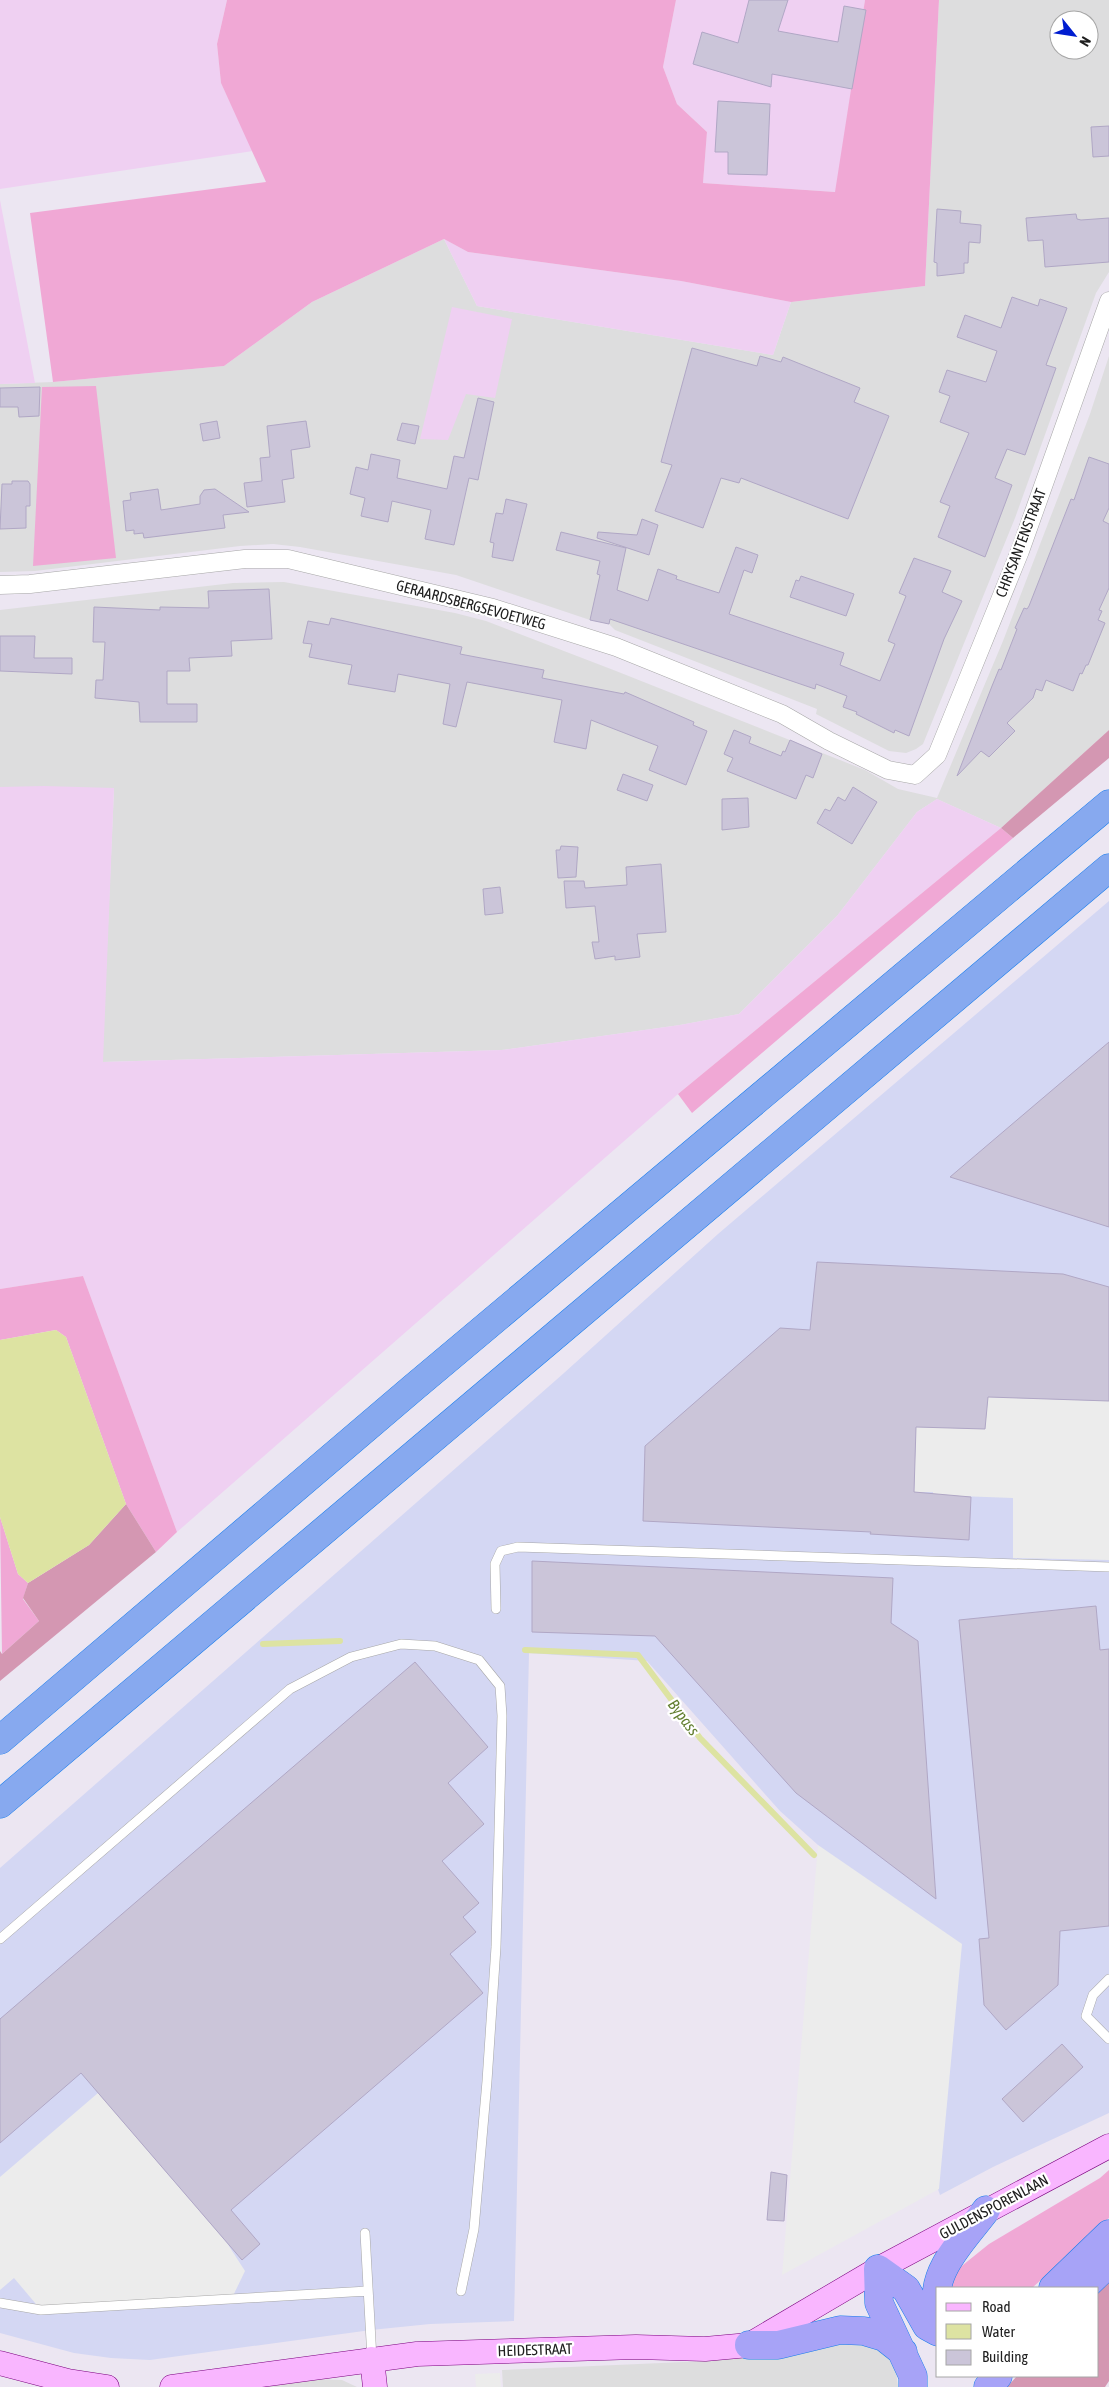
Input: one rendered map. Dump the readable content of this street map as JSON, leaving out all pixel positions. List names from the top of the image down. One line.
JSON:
{"streets":{"main road":["GULDENSPORENLAAN","HEIDESTRAAT"],"street":["CHRYSANTENSTRAAT","GERAARDSBERGSEVOETWEG"]},"crossings":[["CHRYSANTENSTRAAT","GERAARDSBERGSEVOETWEG"],["GULDENSPORENLAAN","HEIDESTRAAT"]],"water":["Bypass"],"legend":["Road","Water","Building"],"north":"bottom right"}
